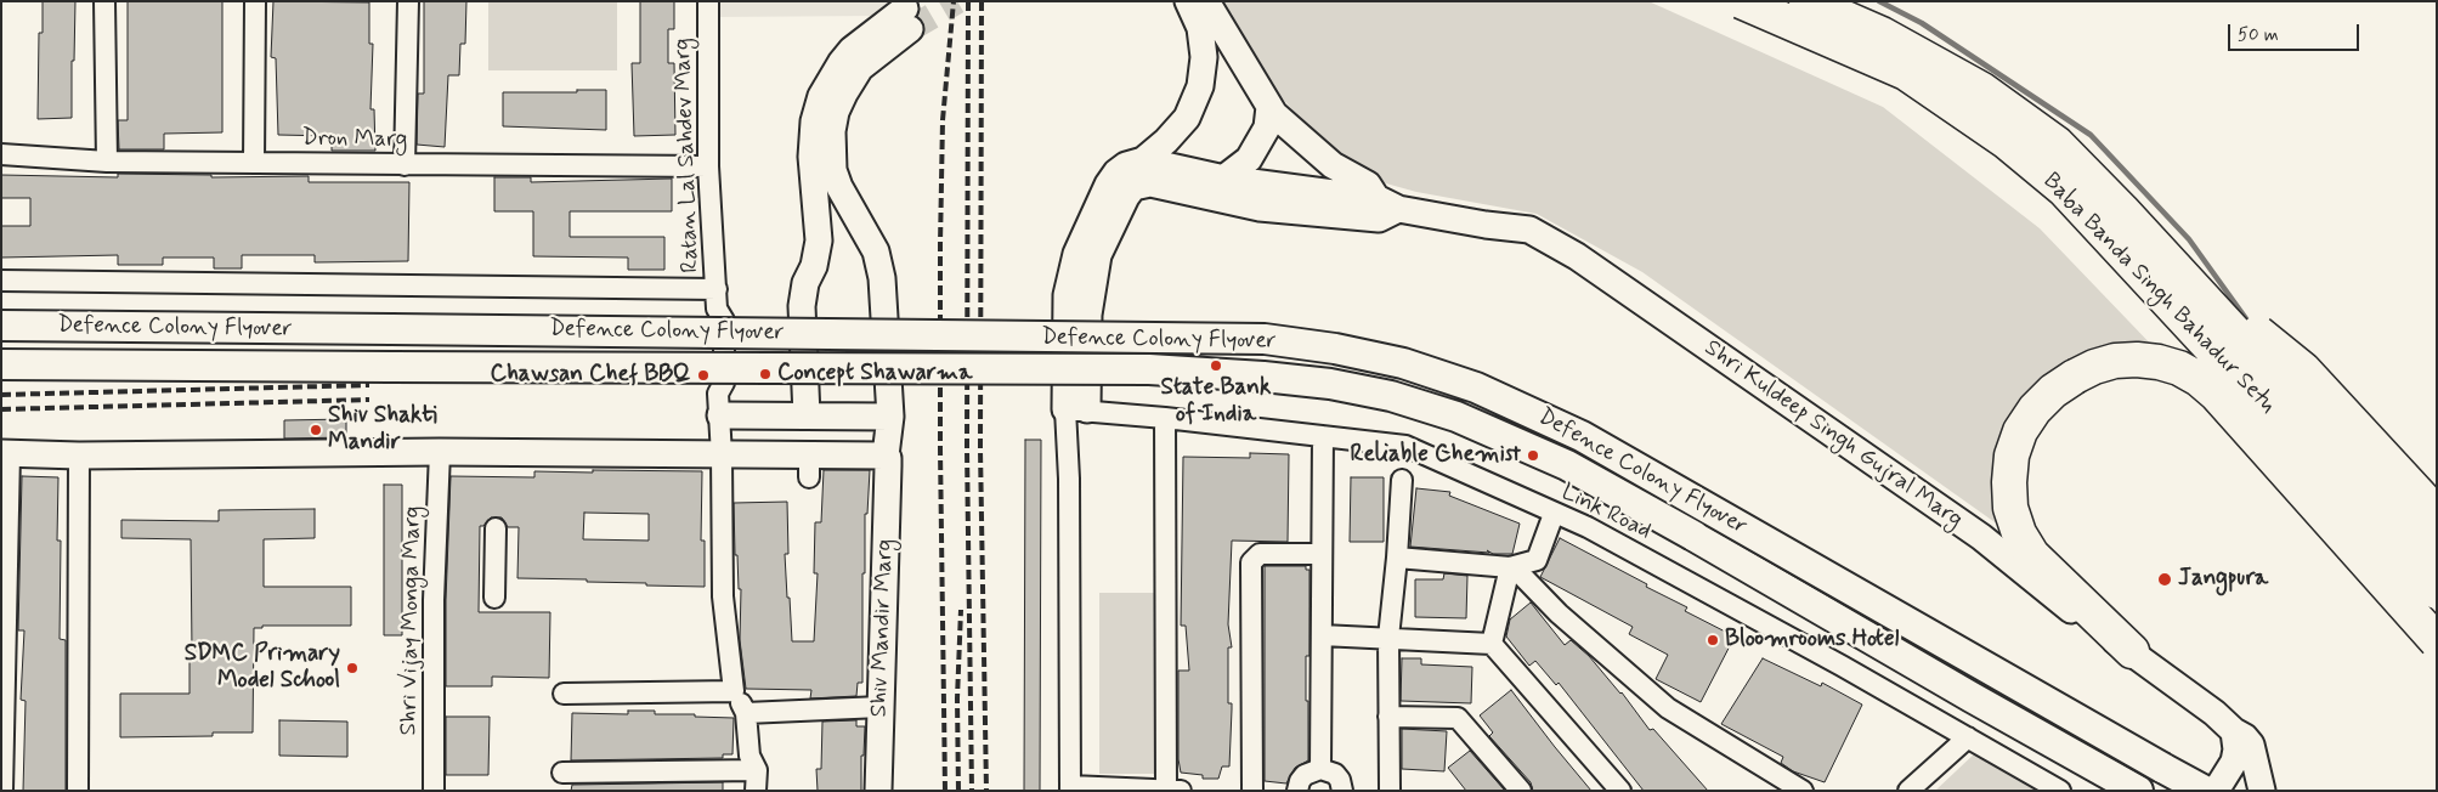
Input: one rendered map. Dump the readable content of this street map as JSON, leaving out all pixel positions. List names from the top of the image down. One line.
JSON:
{"streets":{"highway":["Baba Banda Singh Bahadur Setu"],"main road":["Defence Colony Flyover"],"street":["Dron Marg","Ratan Lal Sahdev Marg","Shri Kuldeep Singh Gujral Marg","Link Road","Shri Vijay Monga Marg","Shiv Mandir Marg"]},"crossings":[["Dron Marg","Ratan Lal Sahdev Marg"]],"places":["State Bank of India","Concept Shawarma","Chawsan Chef BBQ","Shiv Shakti Mandir","Reliable Chemist","Jangpura","Bloomrooms Hotel","SDMC Primary Model School"],"scale_bar":"50 m"}
